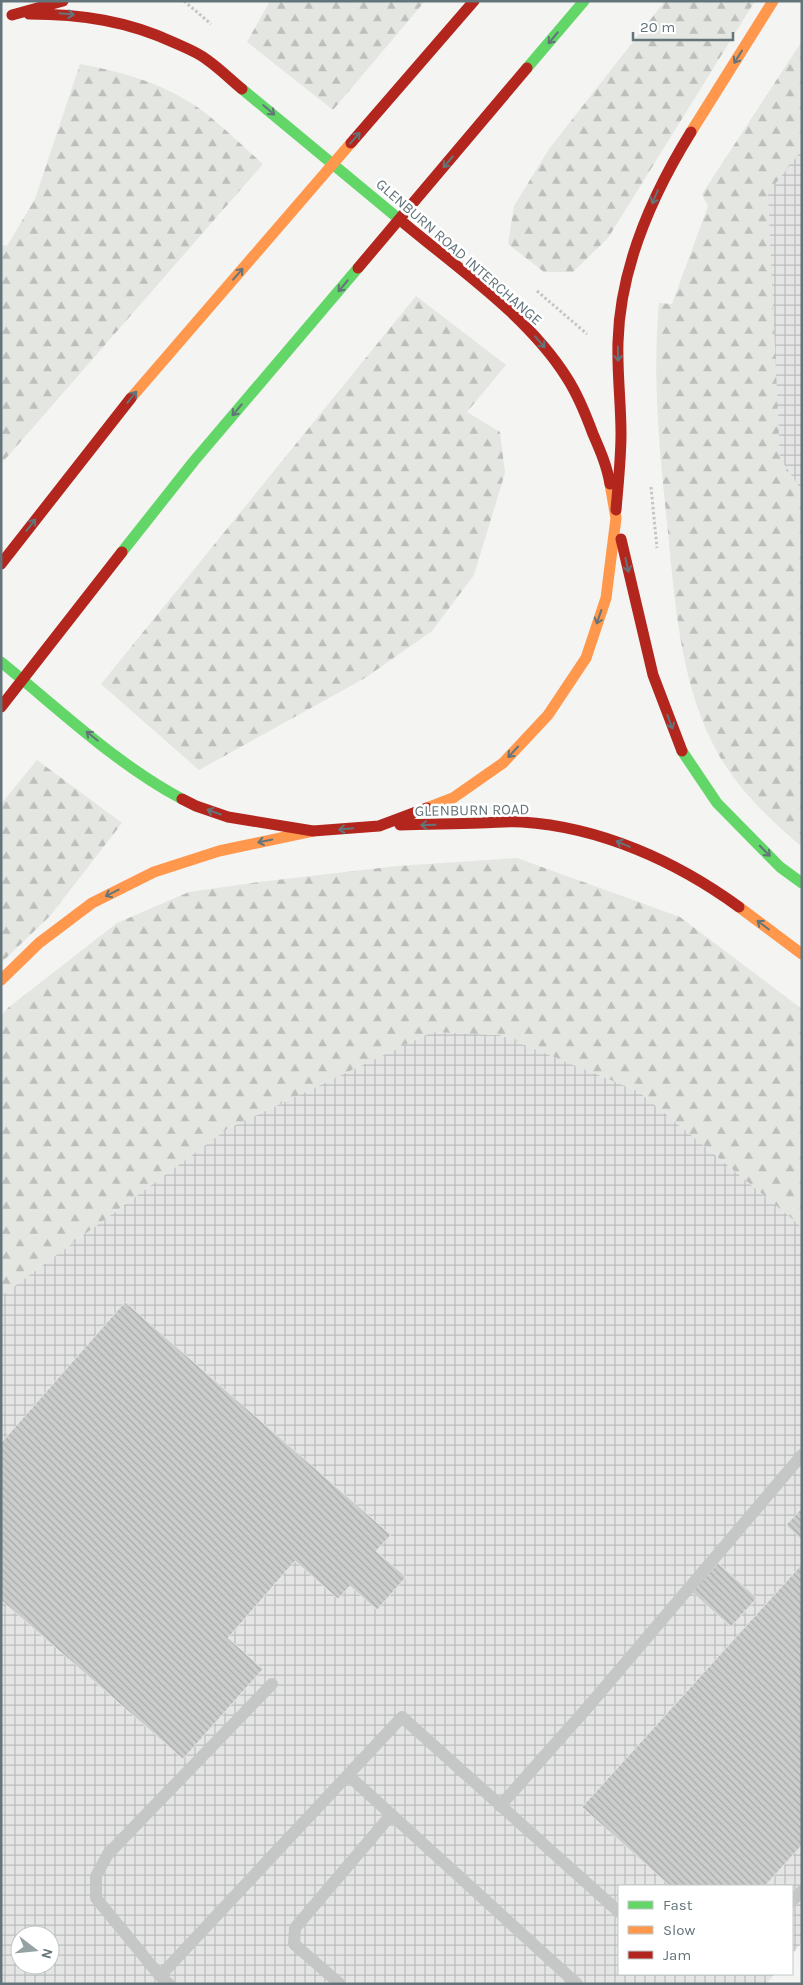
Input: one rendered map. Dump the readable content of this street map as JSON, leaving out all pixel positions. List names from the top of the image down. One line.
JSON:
{"streets":{"main road":["GLENBURN ROAD INTERCHANGE","GLENBURN ROAD"]},"crossings":[["GLENBURN ROAD INTERCHANGE","GLENBURN ROAD"]],"one_way":["GLENBURN ROAD"],"legend":["Fast","Slow","Jam"],"scale_bar":"20 m","north":"right"}
